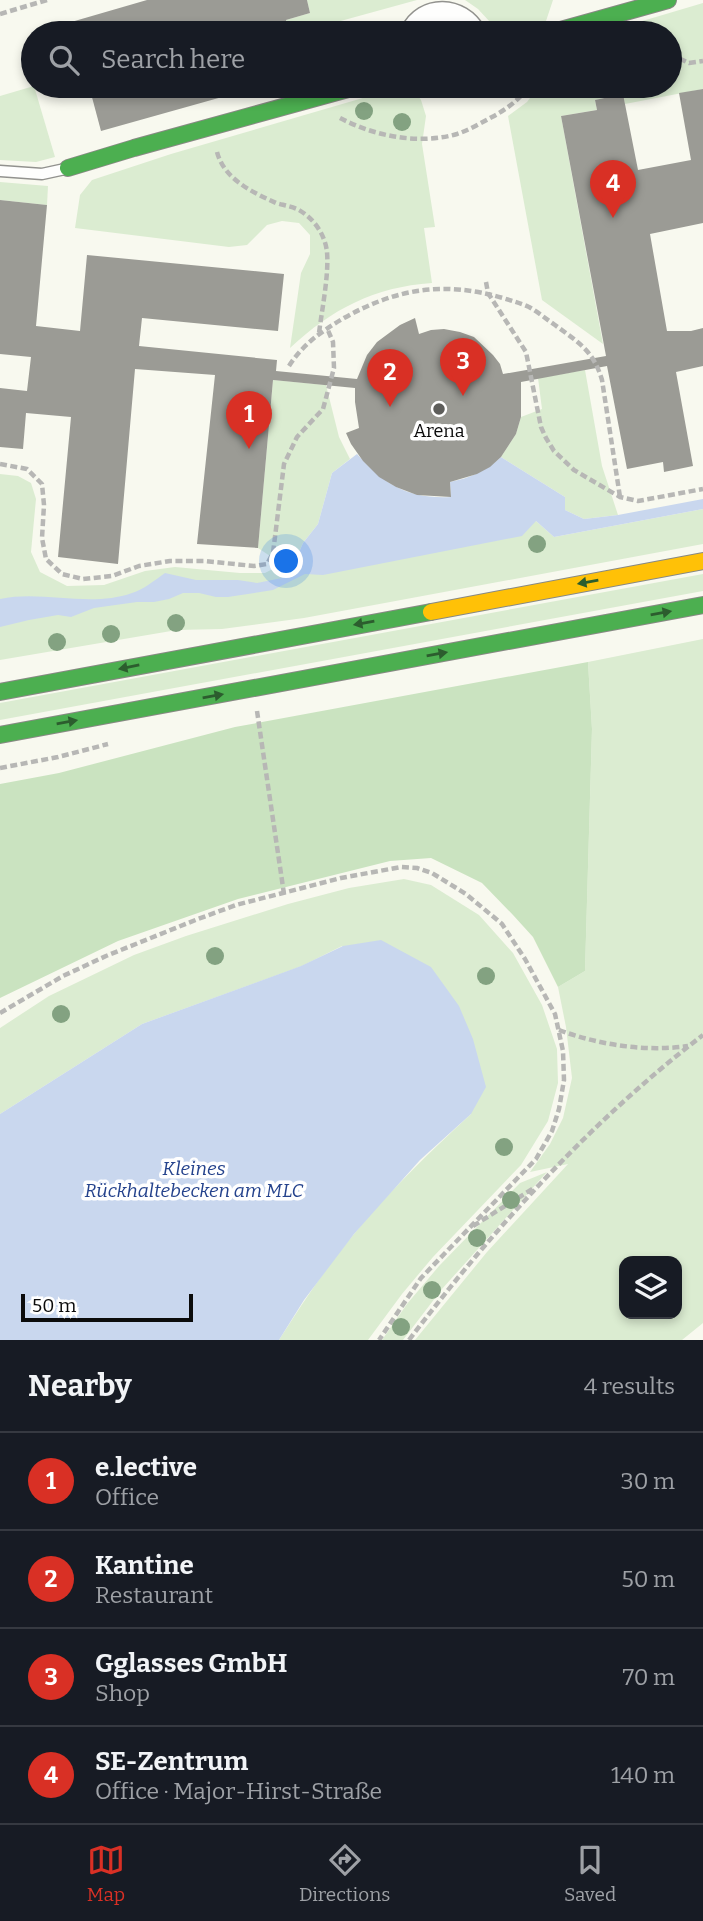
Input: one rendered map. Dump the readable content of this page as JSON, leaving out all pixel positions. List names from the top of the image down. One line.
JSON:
{"water":["Kleines Rückhaltebecken am MLC"],"places":["Arena"],"scale_bar":"50 m","page":{"search":"Search here","pins":["4","3","2","1"],"scale":"50 m","heading":["Nearby","4 results"],"list":[{"mark":"1","name":"e.lective","note":"Office","value":"30 m"},{"mark":"2","name":"Kantine","note":"Restaurant","value":"50 m"},{"mark":"3","name":"Gglasses GmbH","note":"Shop","value":"70 m"},{"mark":"4","name":"SE-Zentrum","note":"Office · Major-Hirst-Straße","value":"140 m"}],"nav":["Map","Directions","Saved"]}}
